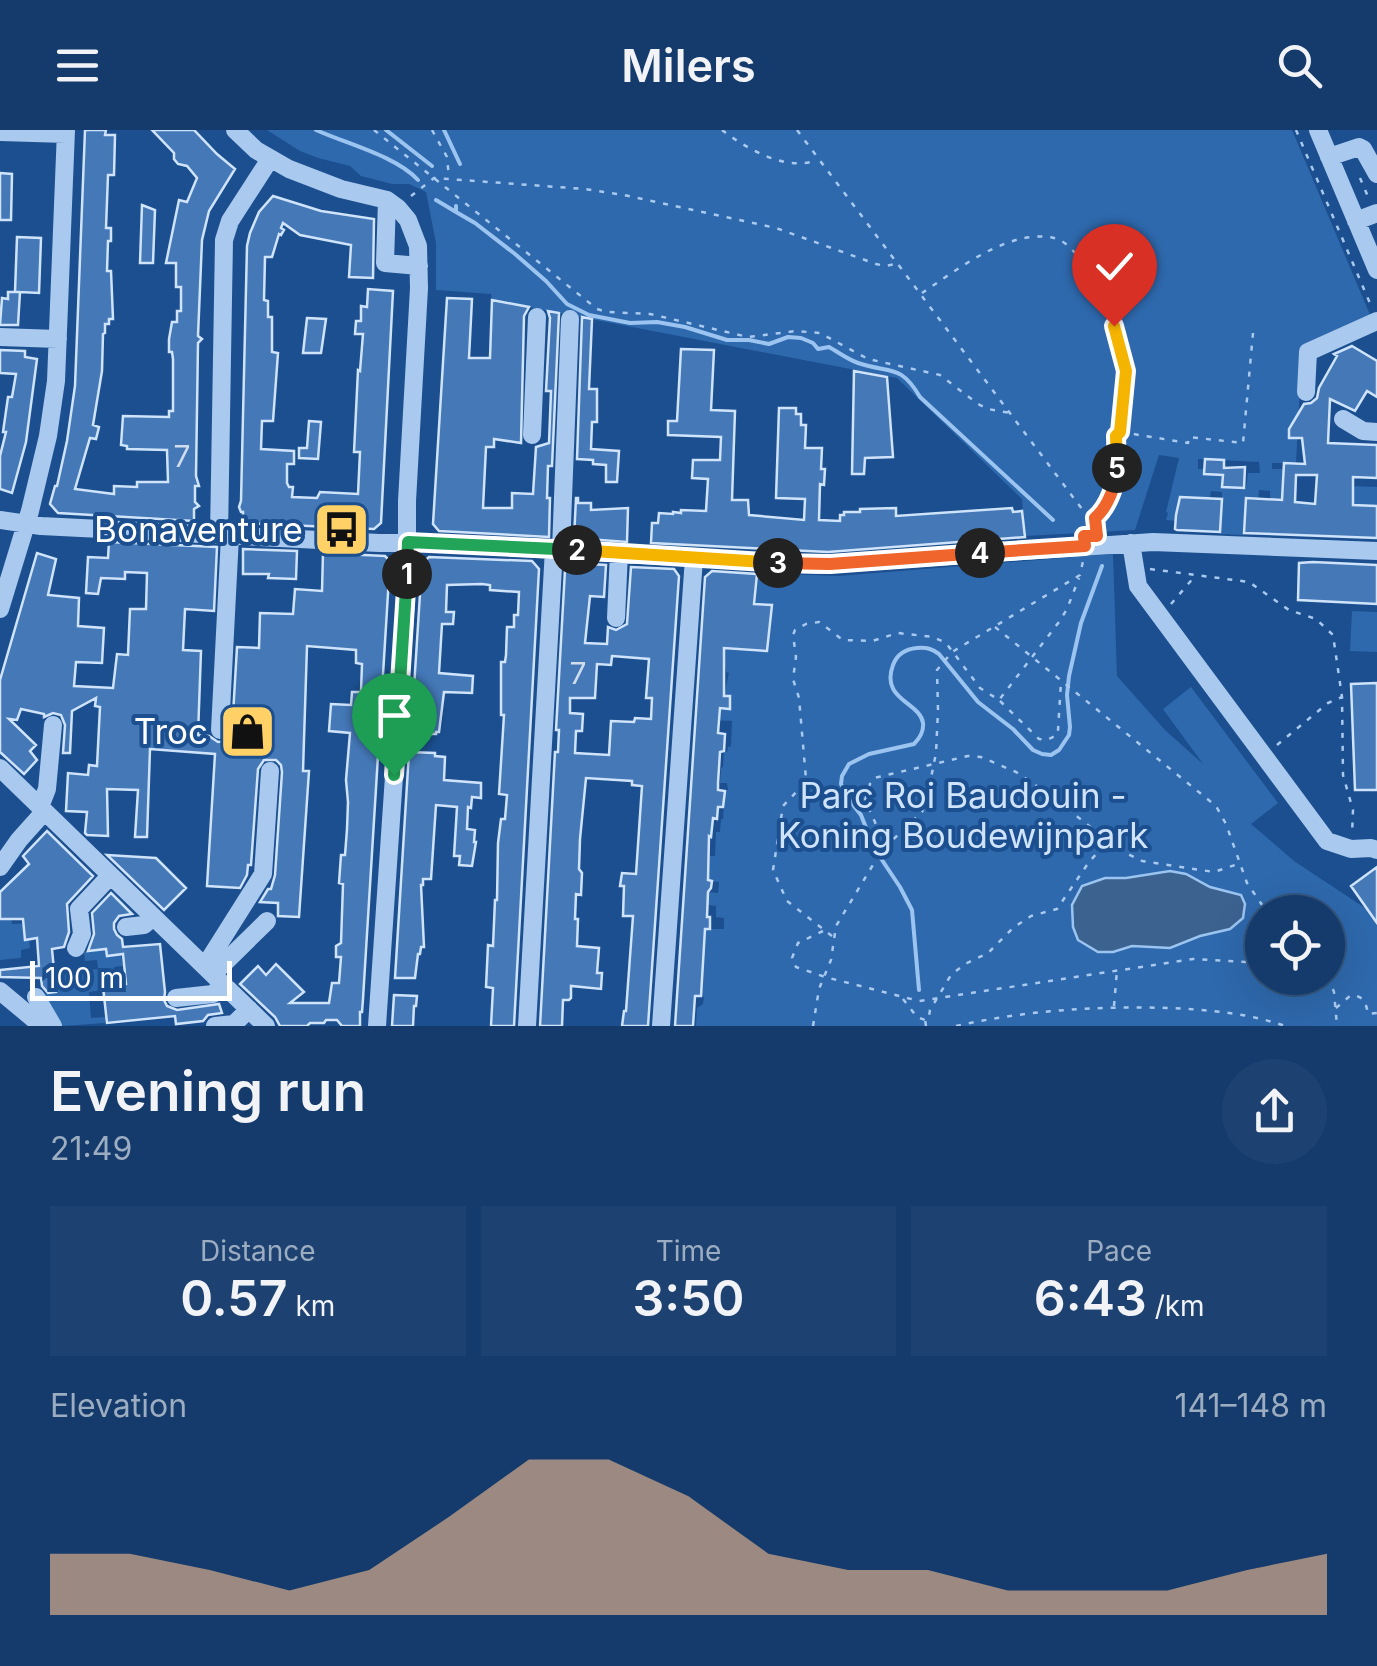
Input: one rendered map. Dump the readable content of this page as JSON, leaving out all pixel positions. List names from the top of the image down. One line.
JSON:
{"parks":["Parc Roi Baudouin - Koning Boudewijnpark"],"places":{"bus stop":["Bonaventure"],"shop":["Troc"]},"house_numbers":["7","7"],"scale_bar":"100 m","page":{"header":"Milers","pins":["5","2","4","3","1"],"scale":"100 m","heading":["Evening run","21:49"],"stats":[["Distance","0.57 km"],["Time","3:50"],["Pace","6:43 /km"]],"chart":["Elevation","141–148 m"]}}
